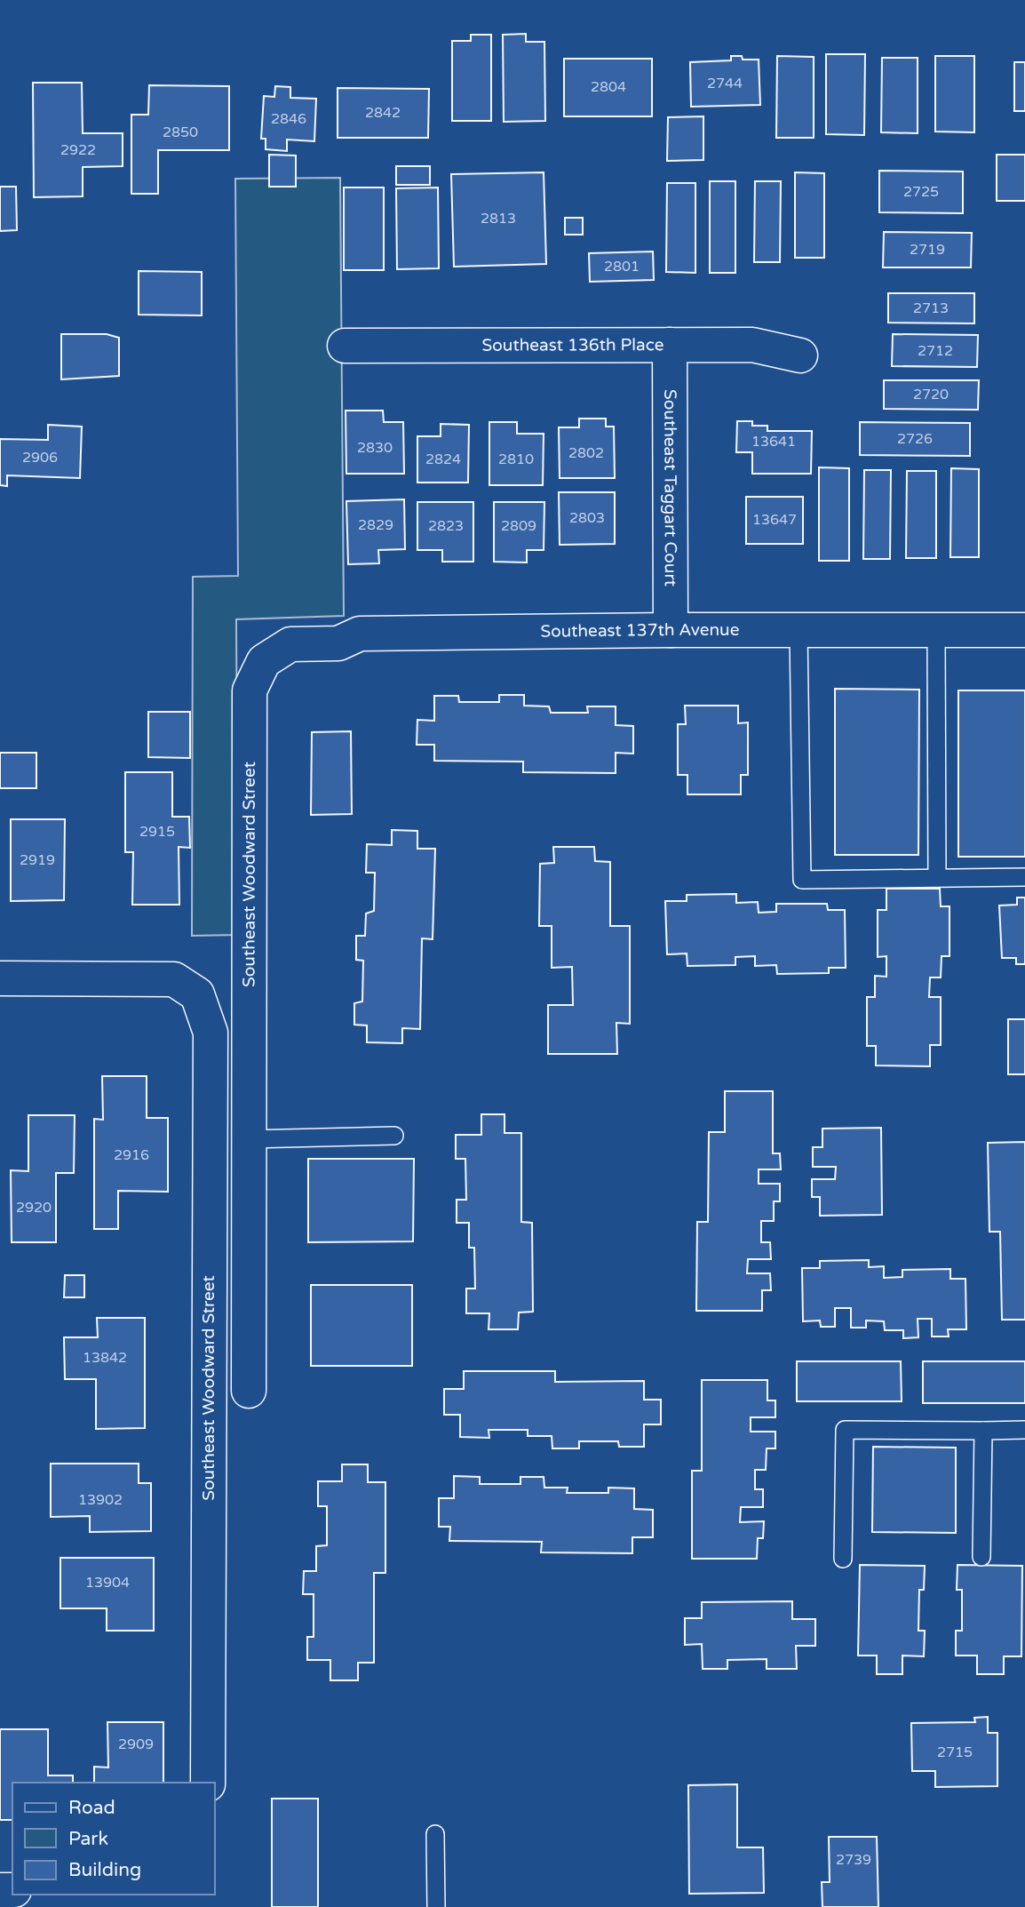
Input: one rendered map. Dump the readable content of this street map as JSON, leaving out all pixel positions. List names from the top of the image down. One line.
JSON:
{"streets":{"street":["Southeast 136th Place","Southeast Taggart Court","Southeast 137th Avenue","Southeast Woodward Street"]},"crossings":[["Southeast 136th Place","Southeast Taggart Court"],["Southeast Taggart Court","Southeast 137th Avenue"],["Southeast 137th Avenue","Southeast Woodward Street"]],"house_numbers":["2744","2804","2842","2846","2850","2922","2725","2813","2719","2801","2713","2712","2720","2726","13641","2830","2802","2906","2824","2810","2803","13647","2829","2823","2809","2915","2919","2916","2920","13842","13902","13904","2909","2715","2739"],"legend":["Road","Park","Building"]}
